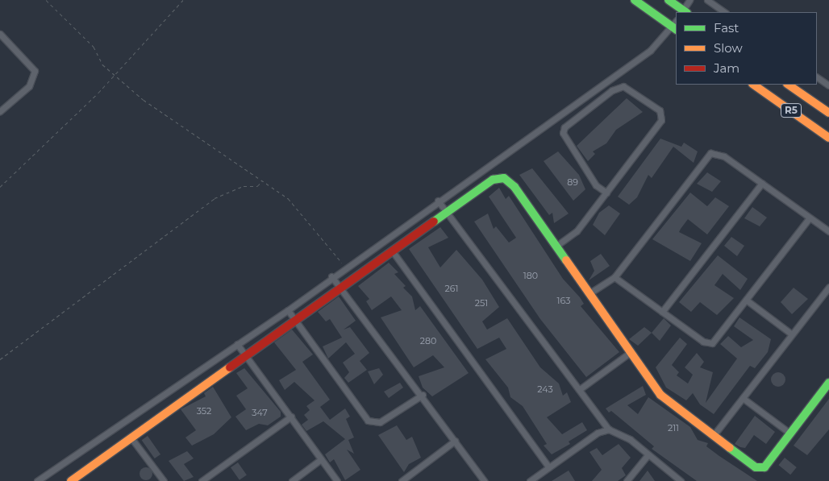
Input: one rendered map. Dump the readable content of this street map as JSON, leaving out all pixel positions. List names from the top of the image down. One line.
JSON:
{"streets":{"main road":["R5"]},"house_numbers":["89","180","261","163","251","280","243","352","347","211"],"legend":["Fast","Slow","Jam"]}
